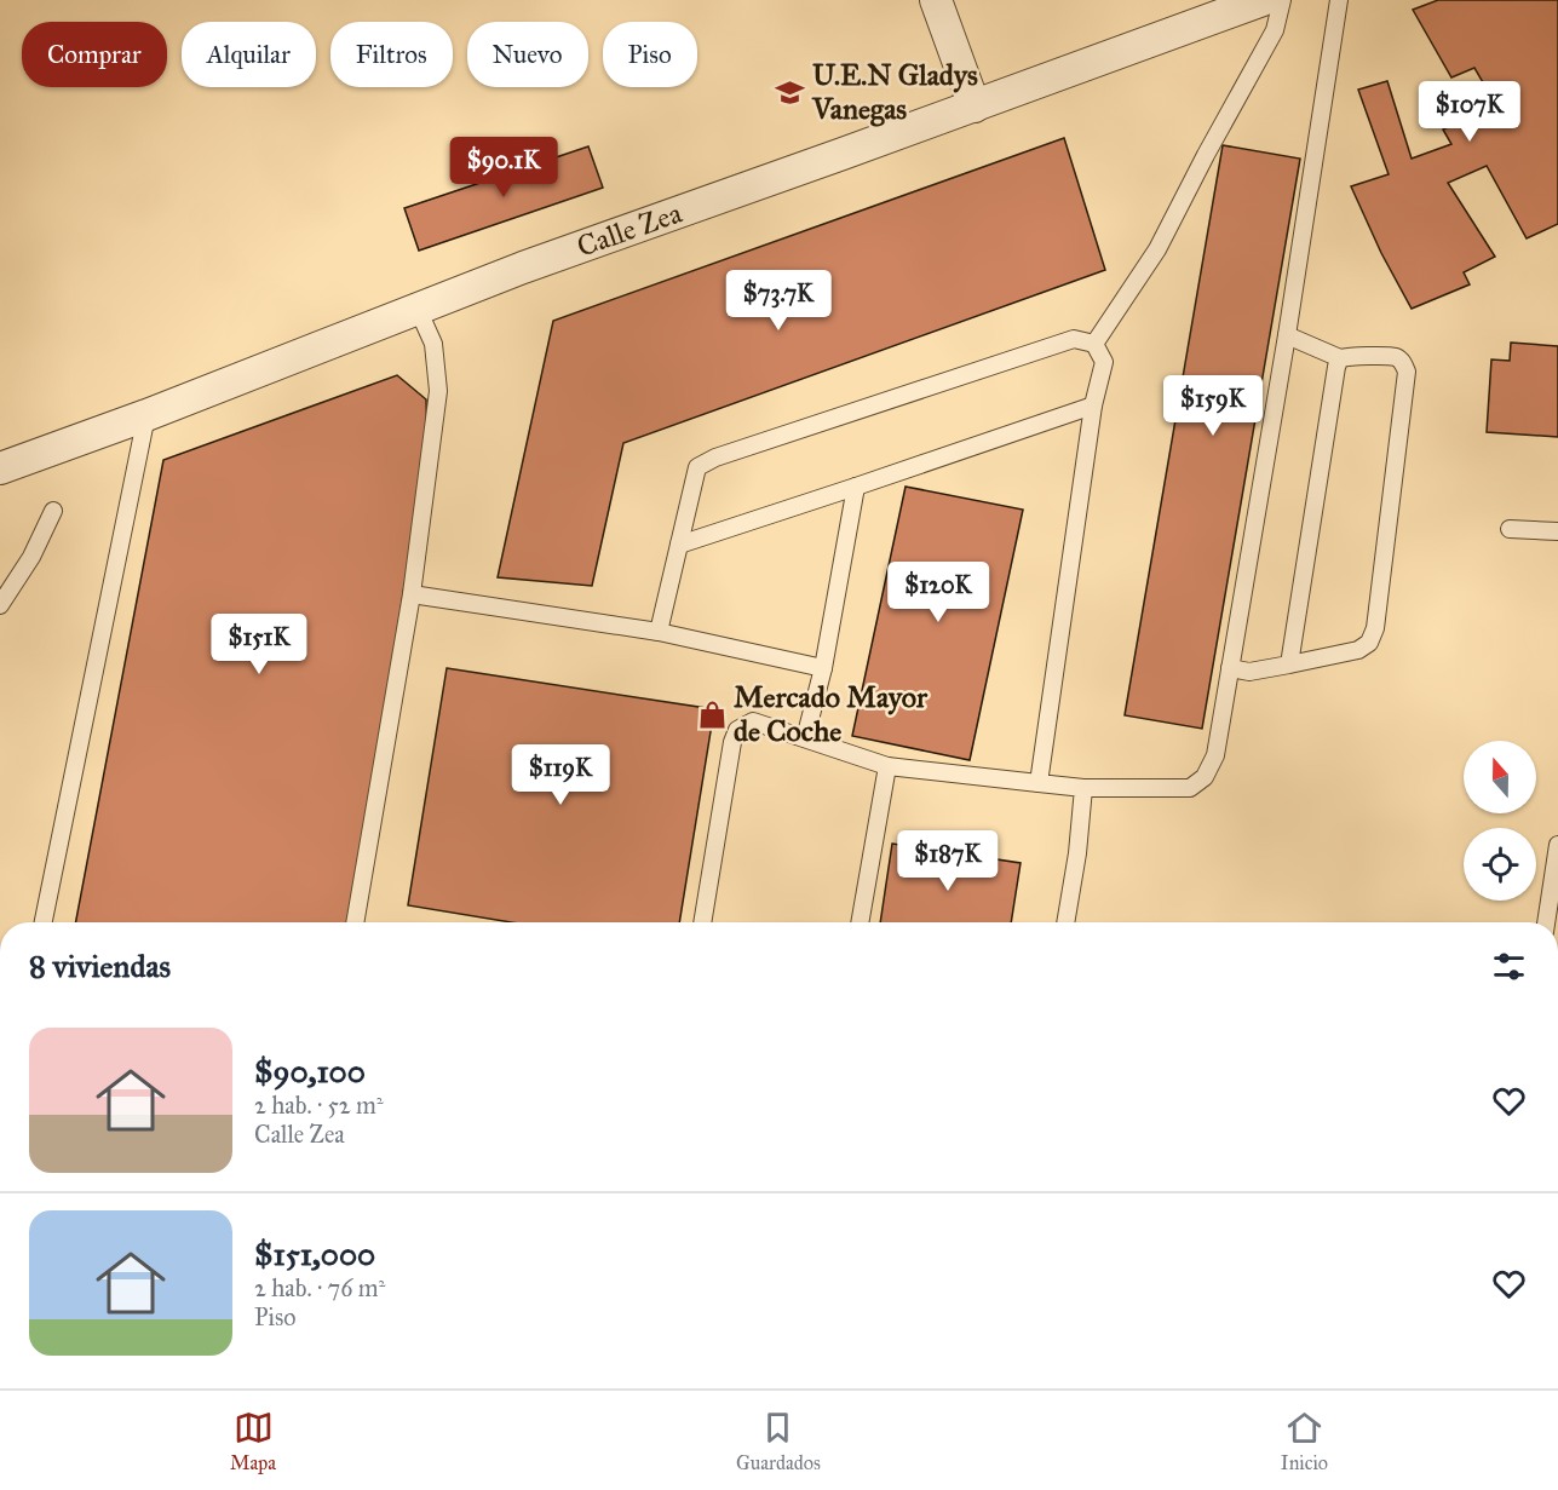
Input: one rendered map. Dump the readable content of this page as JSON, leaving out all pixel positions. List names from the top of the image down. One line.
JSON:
{"streets":{"street":["Calle Zea"]},"places":{"school or university":["U.E.N Gladys Vanegas"],"shop":["Mercado Mayor de Coche"]},"north":"top","page":{"chip":["Comprar","Alquilar","Filtros","Nuevo","Piso"],"price":["$107K","$90.1K","$73.7K","$159K","$120K","$151K","$119K","$187K"],"heading":"8 viviendas","list":[{"name":"$90,100","note":"2 hab. · 52 m² · Calle Zea"},{"name":"$151,000","note":"2 hab. · 76 m² · Piso"}],"tabs":["Mapa","Guardados","Inicio"]}}
